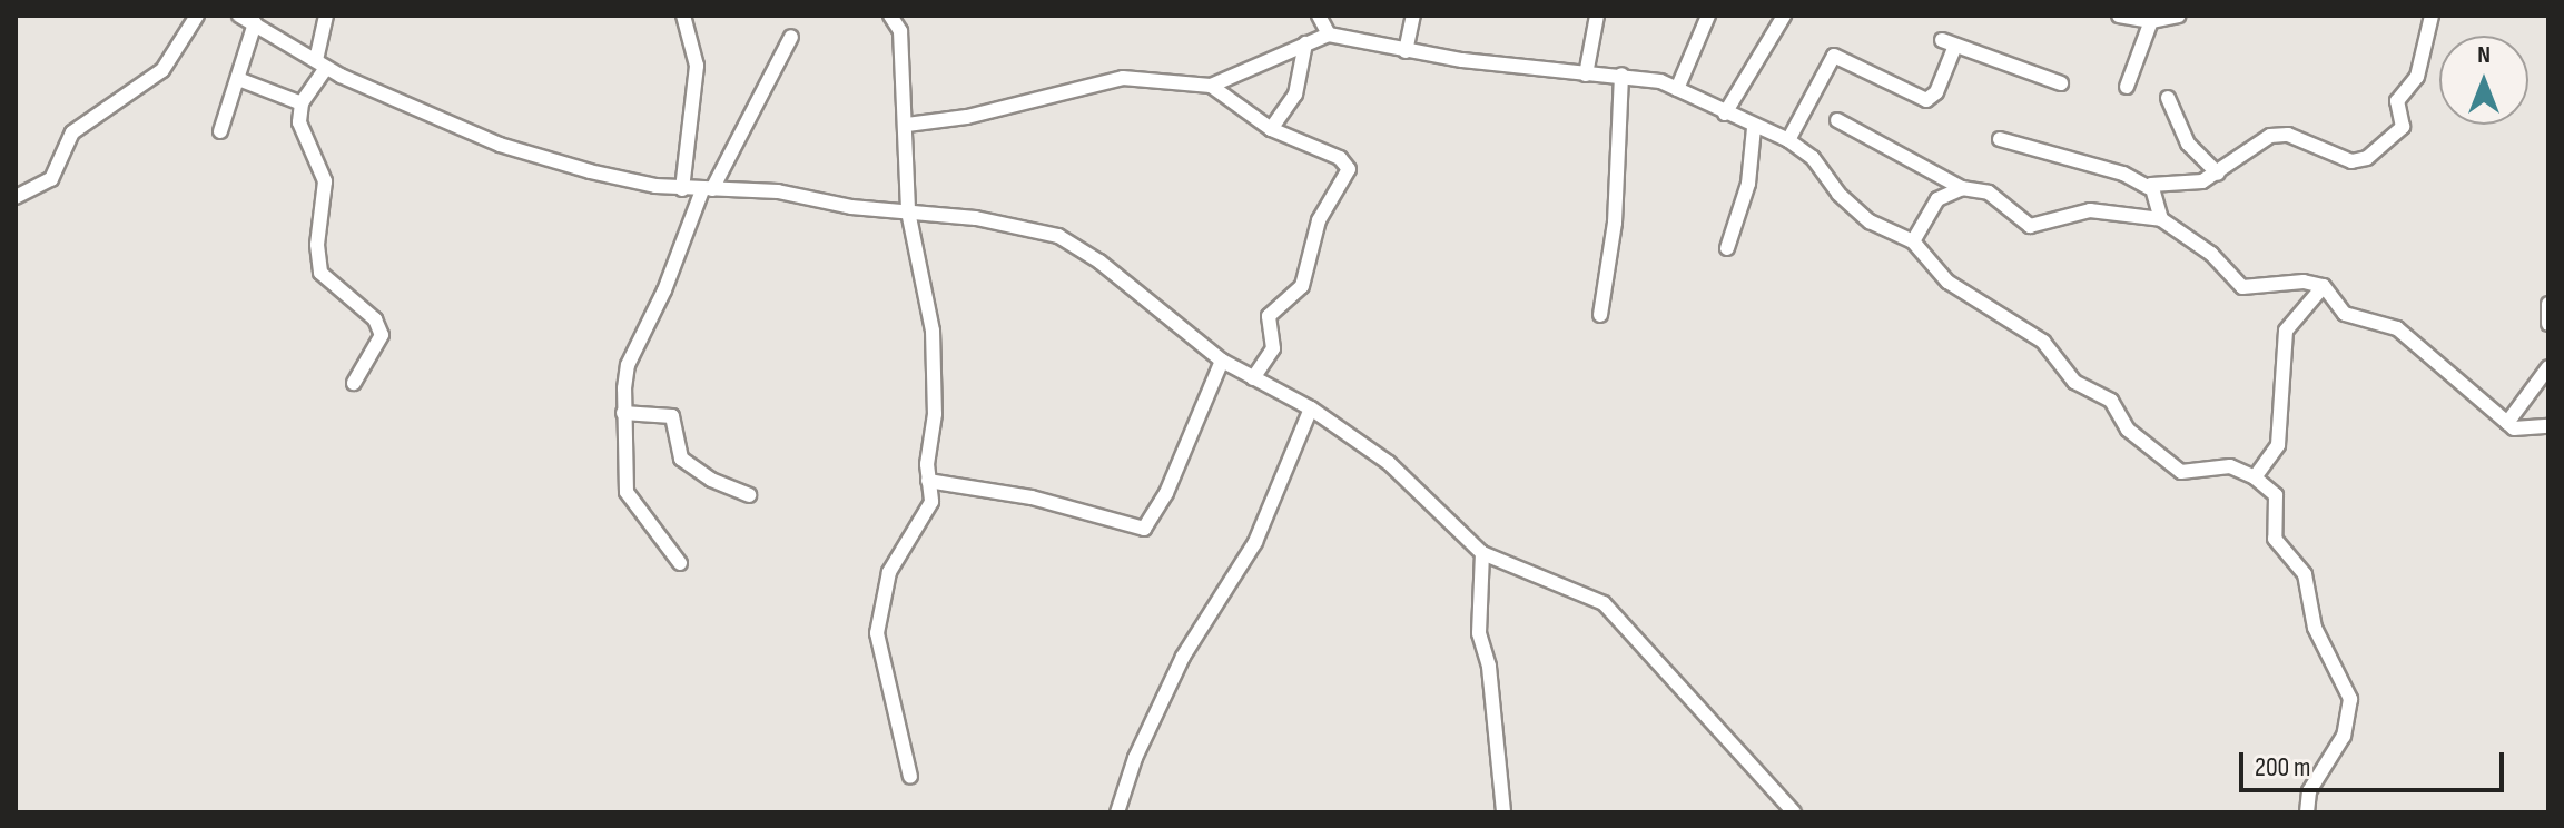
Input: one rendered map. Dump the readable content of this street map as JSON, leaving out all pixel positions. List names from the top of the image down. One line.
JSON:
{"scale_bar":"200 m","north":"top"}
